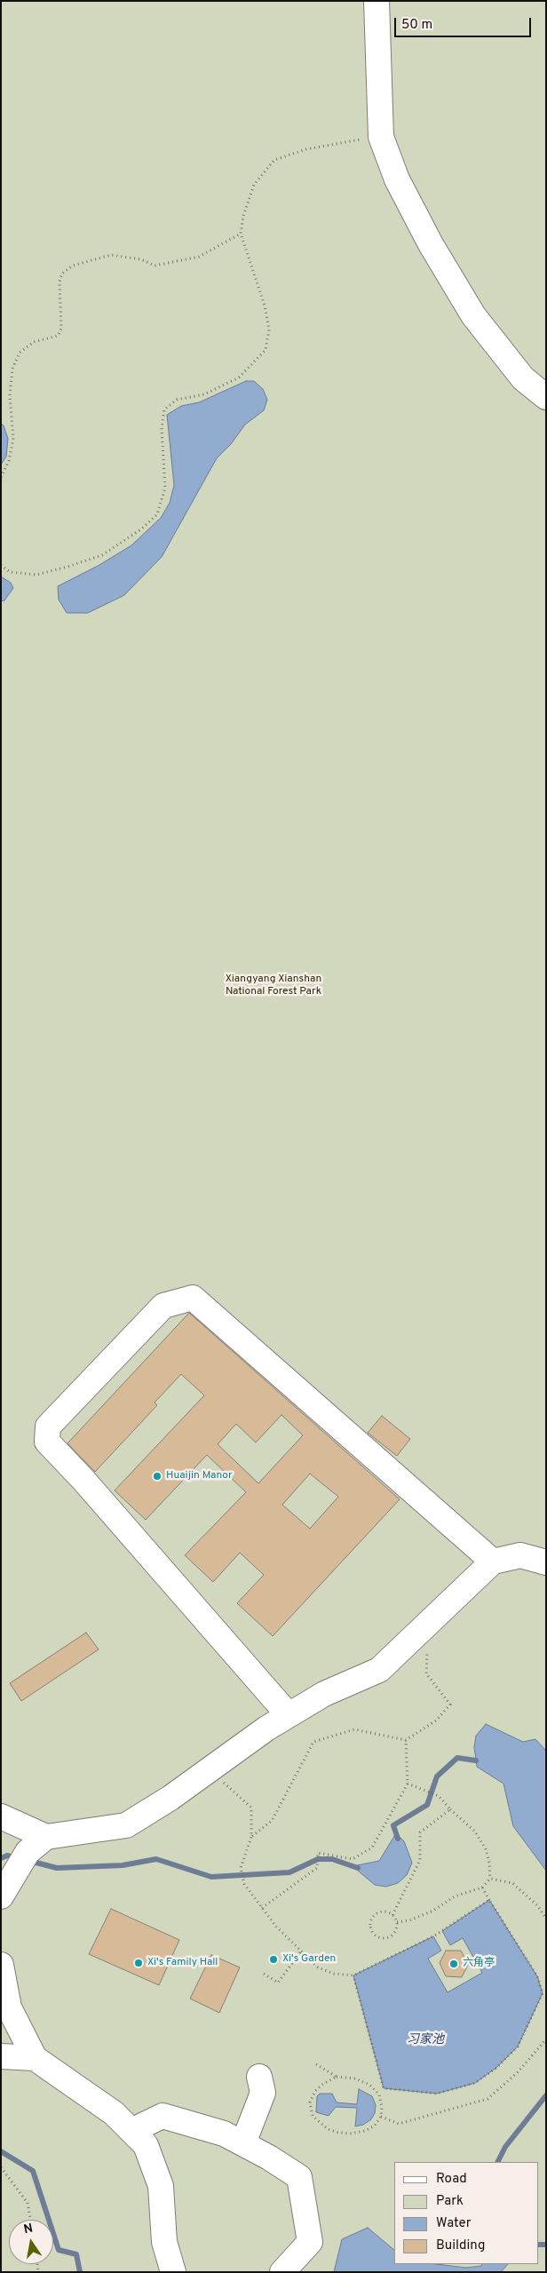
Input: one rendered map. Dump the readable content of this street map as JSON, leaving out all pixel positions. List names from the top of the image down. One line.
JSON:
{"water":["习家池"],"parks":["Xiangyang Xianshan National Forest Park"],"places":["Huaijin Manor","Xi's Garden","Xi's Family Hall","六角亭"],"legend":["Road","Park","Water","Building"],"scale_bar":"50 m","north":"top"}
